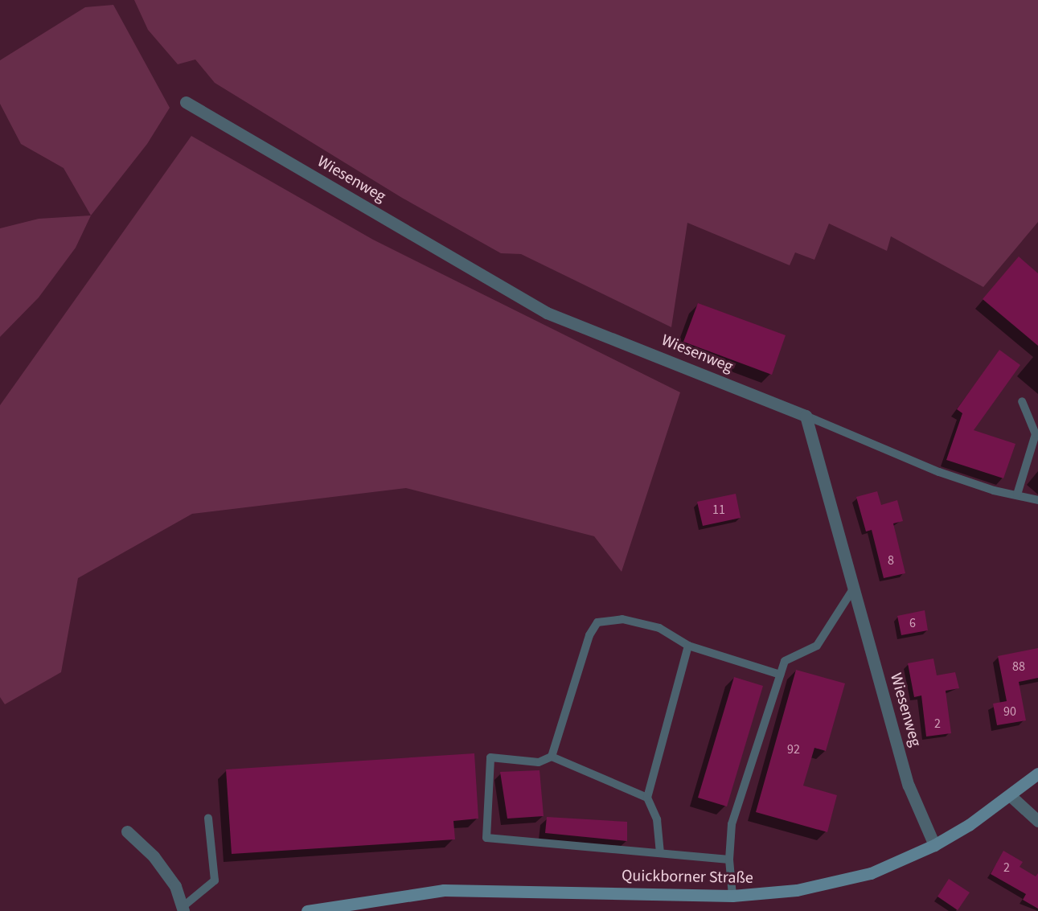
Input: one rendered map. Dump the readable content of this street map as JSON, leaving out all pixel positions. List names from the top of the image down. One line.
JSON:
{"streets":{"main road":["Quickborner Straße"],"street":["Wiesenweg"]},"crossings":[["Wiesenweg","Quickborner Straße"]],"house_numbers":["11","8","6","88","90","2","92","2"]}
